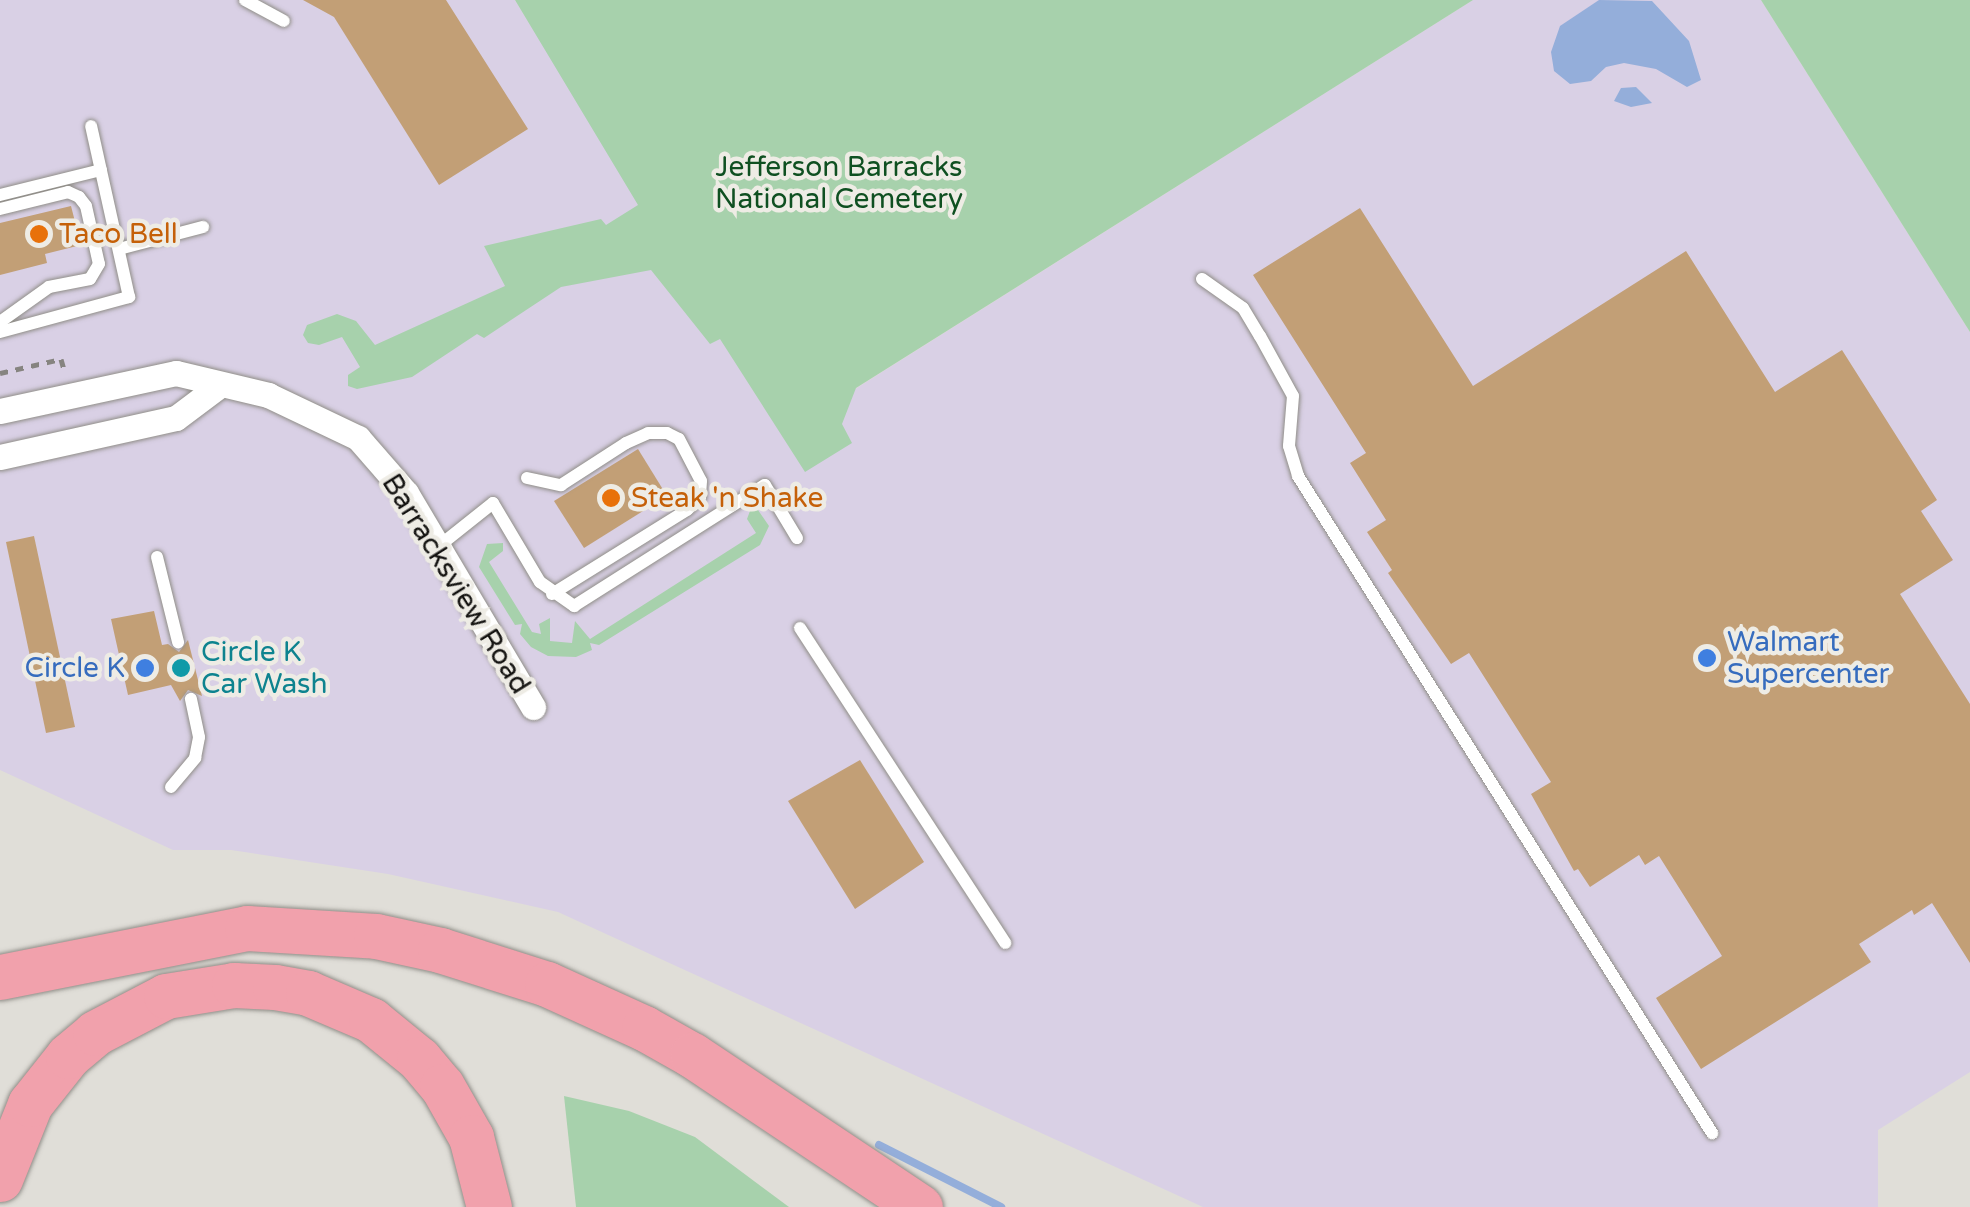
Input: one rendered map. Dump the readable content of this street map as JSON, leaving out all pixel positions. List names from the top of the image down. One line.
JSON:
{"streets":{"street":["Barracksview Road"]},"parks":["Jefferson Barracks National Cemetery"],"places":["Taco Bell","Steak 'n Shake","Walmart Supercenter","Circle K","Circle K Car Wash"]}
